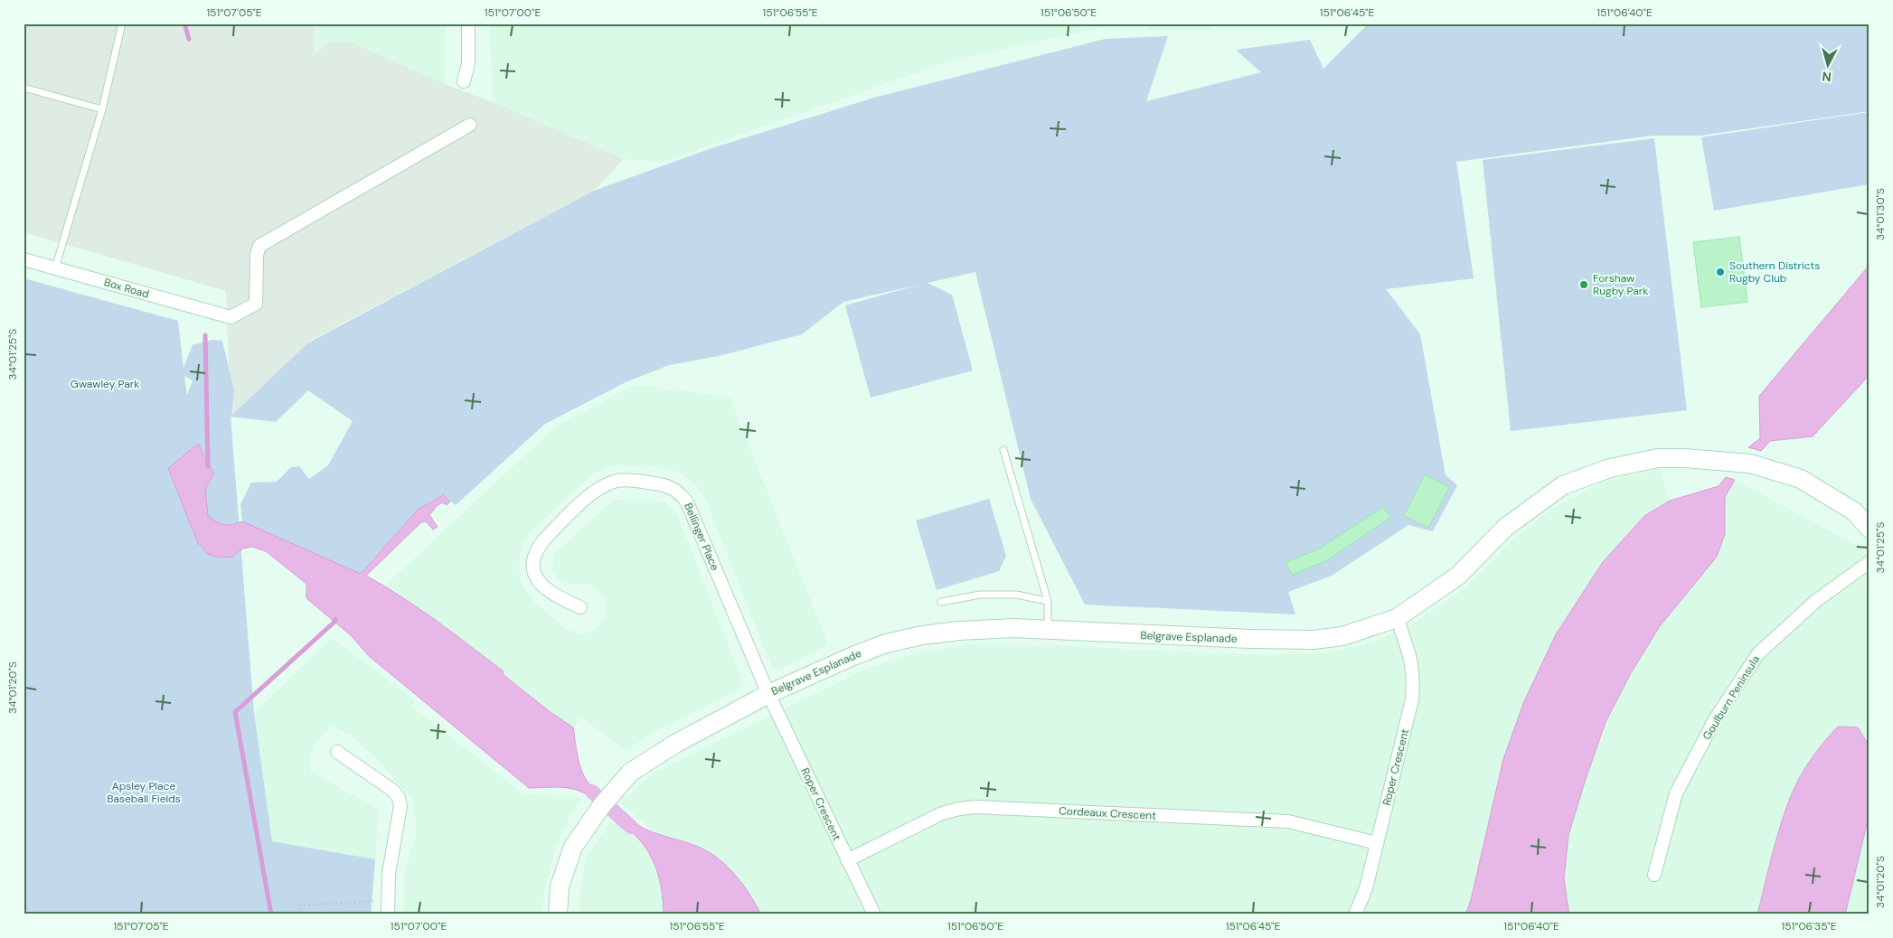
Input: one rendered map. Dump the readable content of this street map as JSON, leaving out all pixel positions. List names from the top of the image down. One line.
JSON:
{"streets":{"street":["Box Road","Bellinger Place","Belgrave Esplanade","Goulburn Peninsula","Roper Crescent","Cordeaux Crescent"]},"crossings":[["Bellinger Place","Belgrave Esplanade"],["Bellinger Place","Roper Crescent"],["Belgrave Esplanade","Roper Crescent"],["Roper Crescent","Cordeaux Crescent"]],"parks":["Gwawley Park","Apsley Place Baseball Fields"],"places":["Southern Districts Rugby Club","Forshaw Rugby Park"],"north":"bottom","coordinates":["151°07'05\"E","151°07'00\"E","151°06'55\"E","151°06'50\"E","151°06'45\"E","151°06'40\"E","34°01'30\"S","34°01'25\"S","34°01'20\"S","151°06'35\"E"]}
